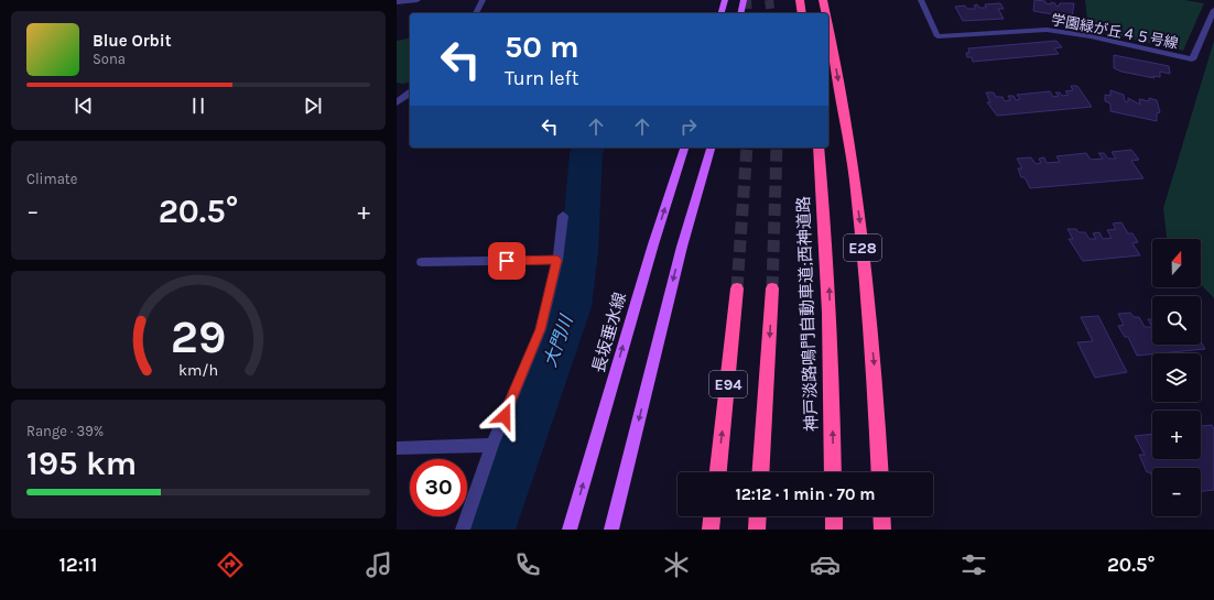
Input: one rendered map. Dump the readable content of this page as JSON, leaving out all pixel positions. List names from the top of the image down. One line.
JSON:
{"streets":{"highway":["E28","神戸淡路鳴門自動車道;西神道路","E94"],"main road":["長坂垂水線"],"street":["学園緑が丘４５号線"]},"water":["大門川"],"north":"top","page":{"turn":["50 m","Turn left"],"song":["Blue Orbit","Sona"],"tile":["Climate",["Range · 39%","195 km"]],"heat":["−","20.5°","+"],"map_buttons":["+","−"],"limit":"30","trip":"12:12 · 1 min · 70 m","tabs":["12:11","20.5°"],"gauge":["29","km/h"]}}
